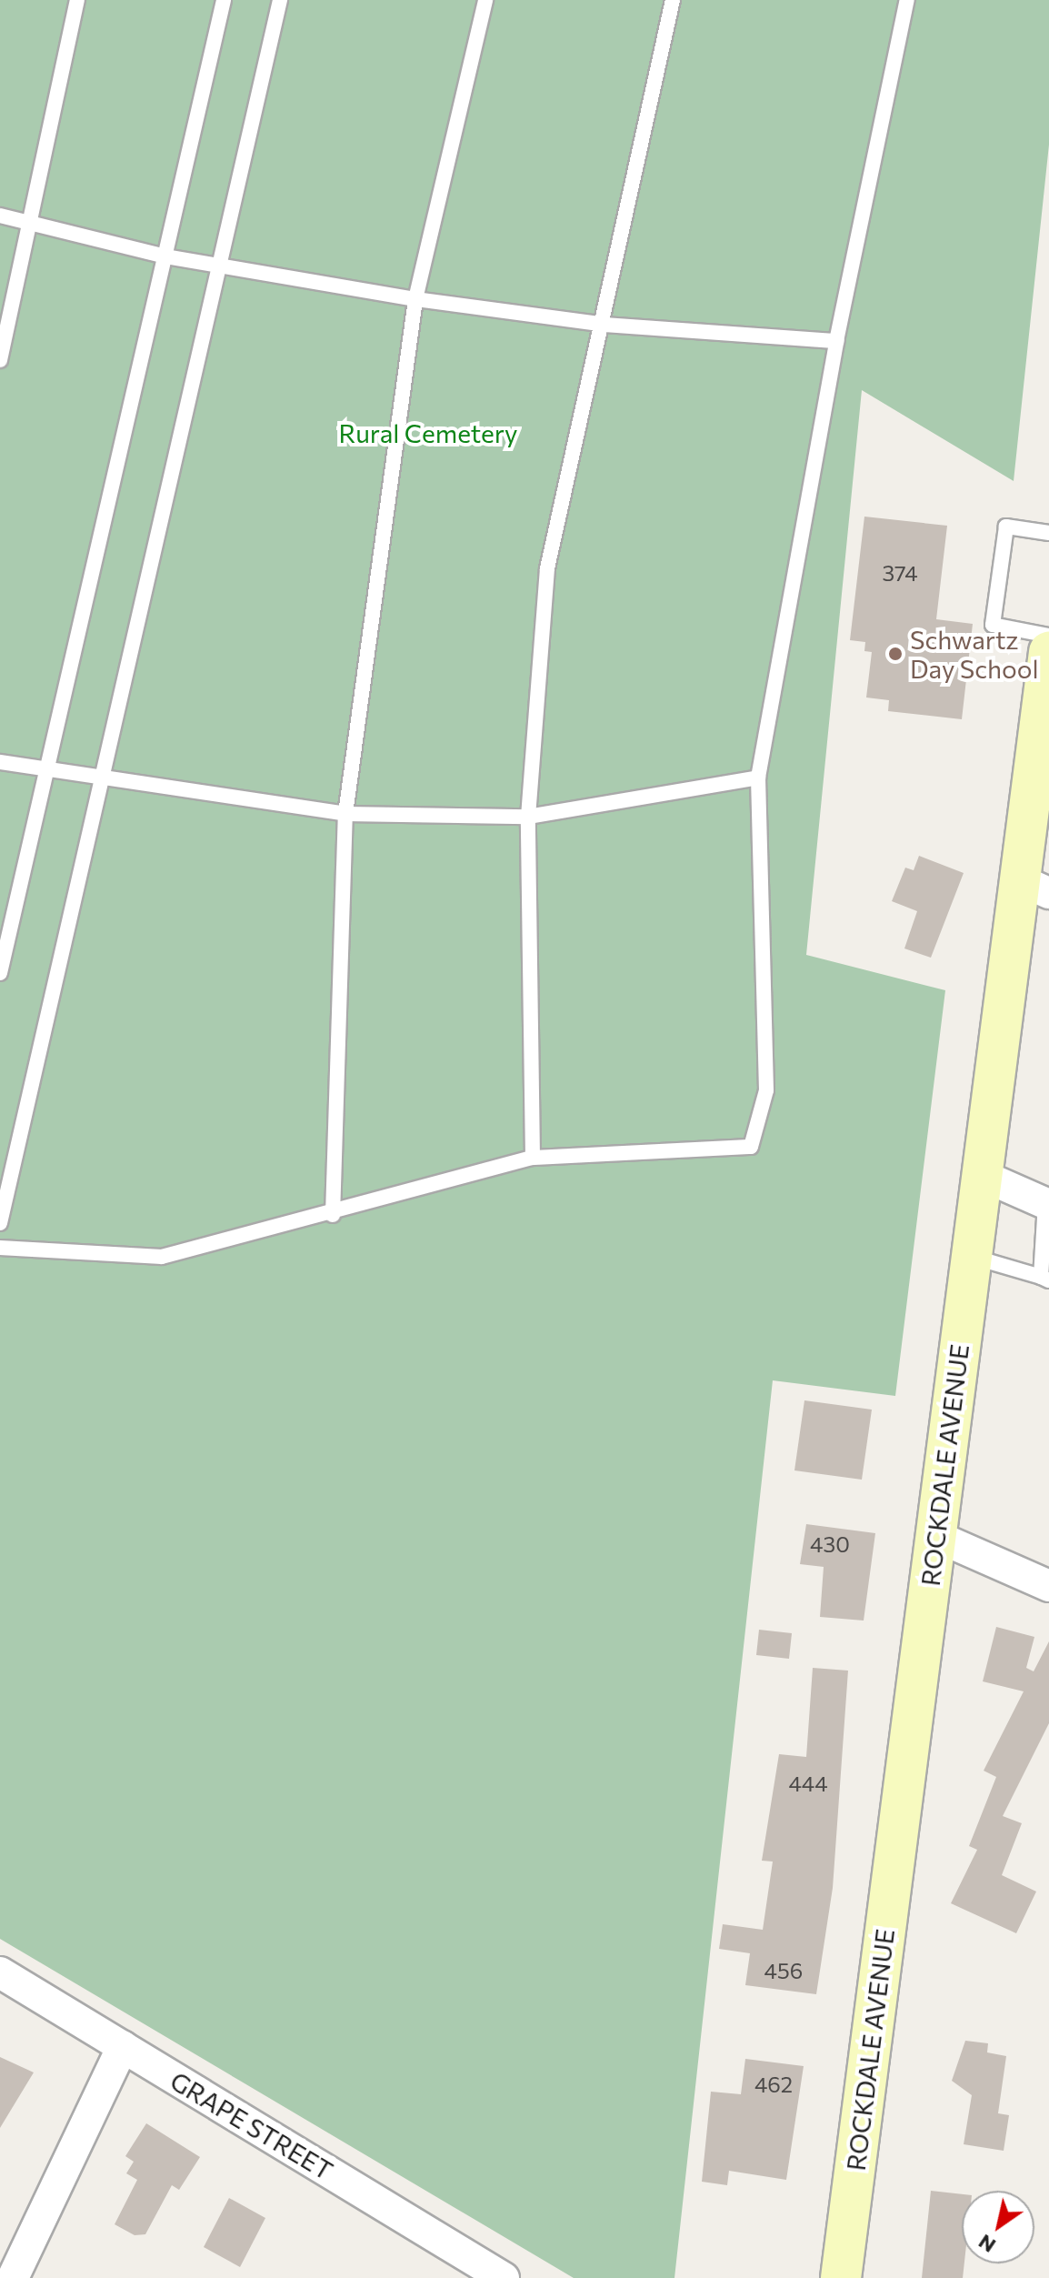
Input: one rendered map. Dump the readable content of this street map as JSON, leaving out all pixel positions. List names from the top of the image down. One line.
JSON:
{"streets":{"main road":["ROCKDALE AVENUE"],"street":["GRAPE STREET"]},"parks":["Rural Cemetery"],"places":["Schwartz Day School"],"house_numbers":["374","430","444","456","462"],"north":"bottom left"}
